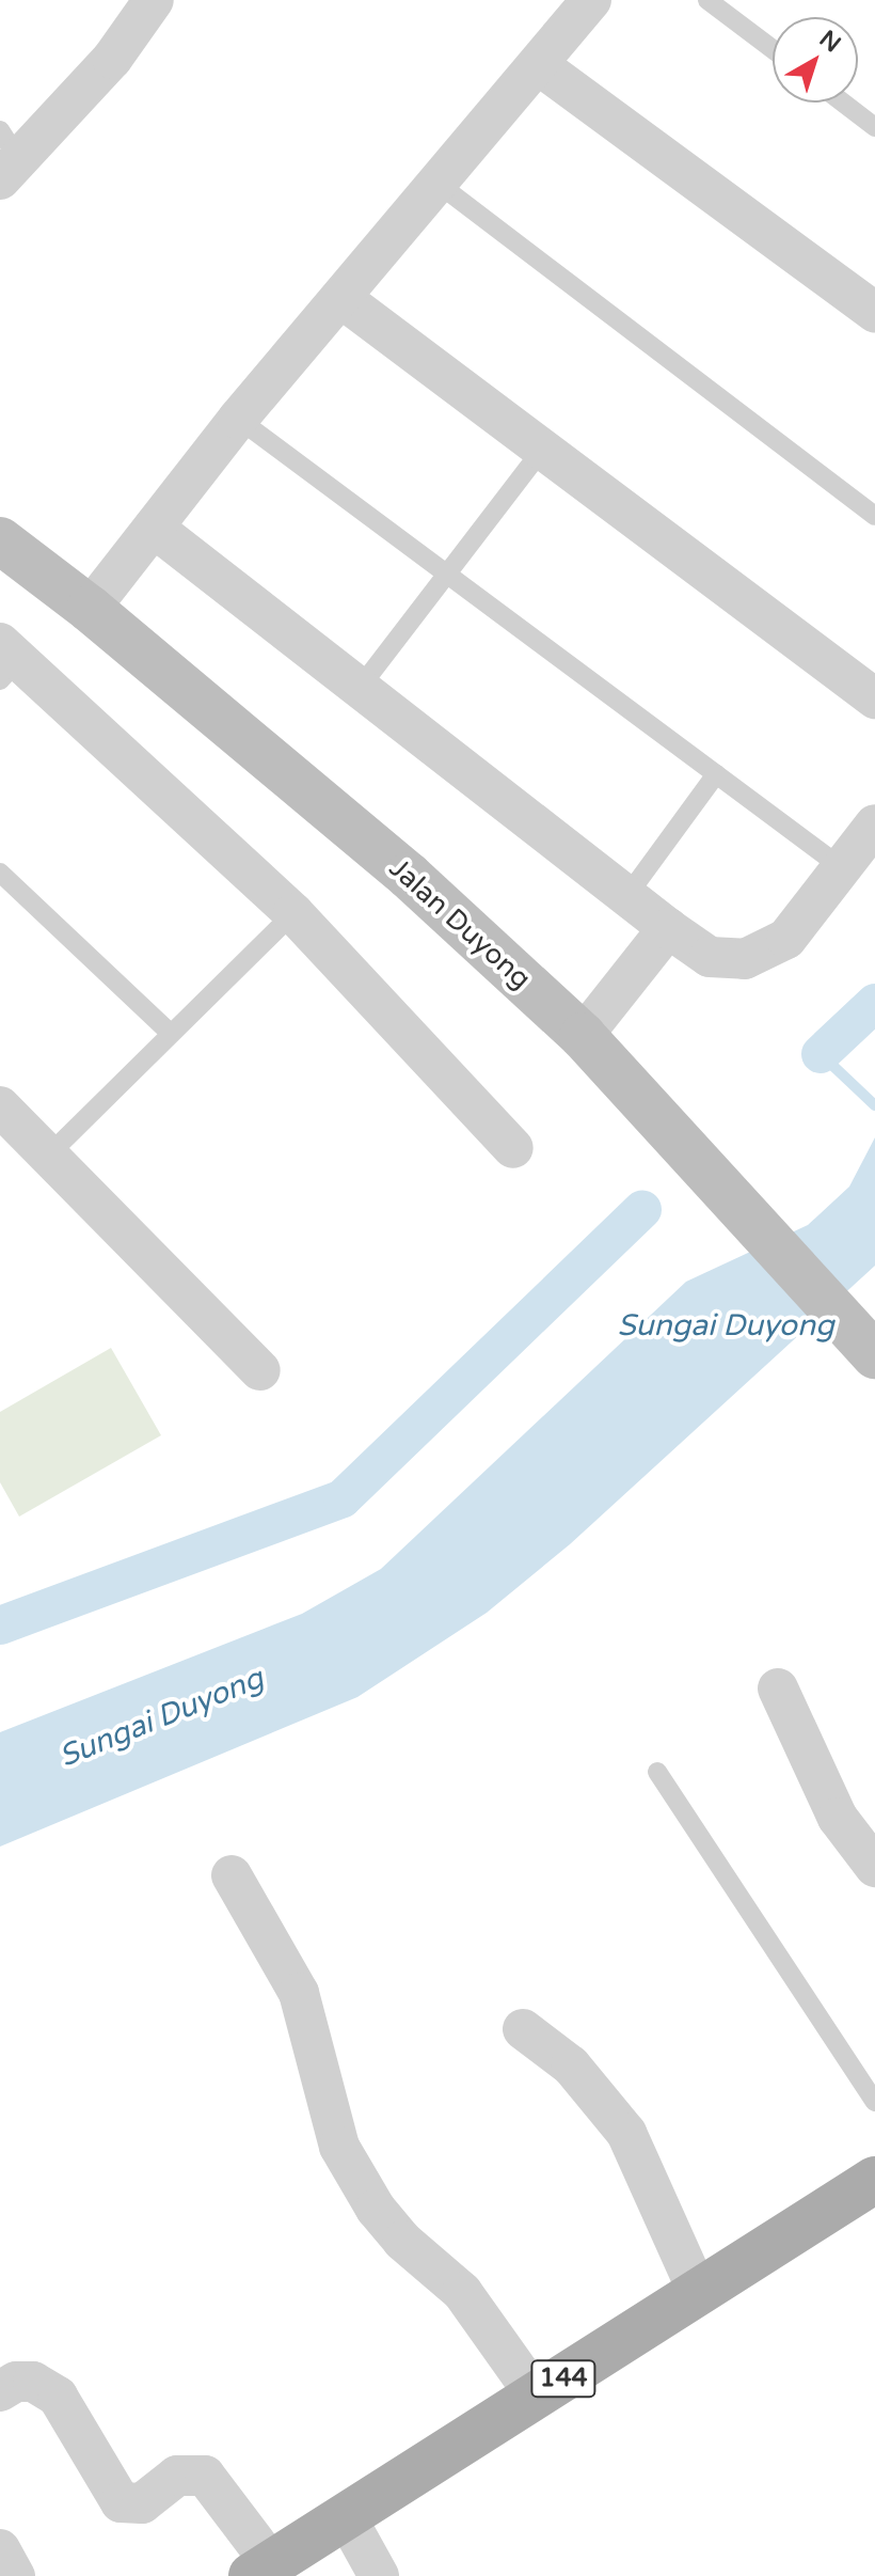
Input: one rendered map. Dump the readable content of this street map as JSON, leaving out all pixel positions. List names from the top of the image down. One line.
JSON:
{"streets":{"main road":["Jalan Duyong","144"]},"water":["Sungai Duyong"],"north":"top right"}
